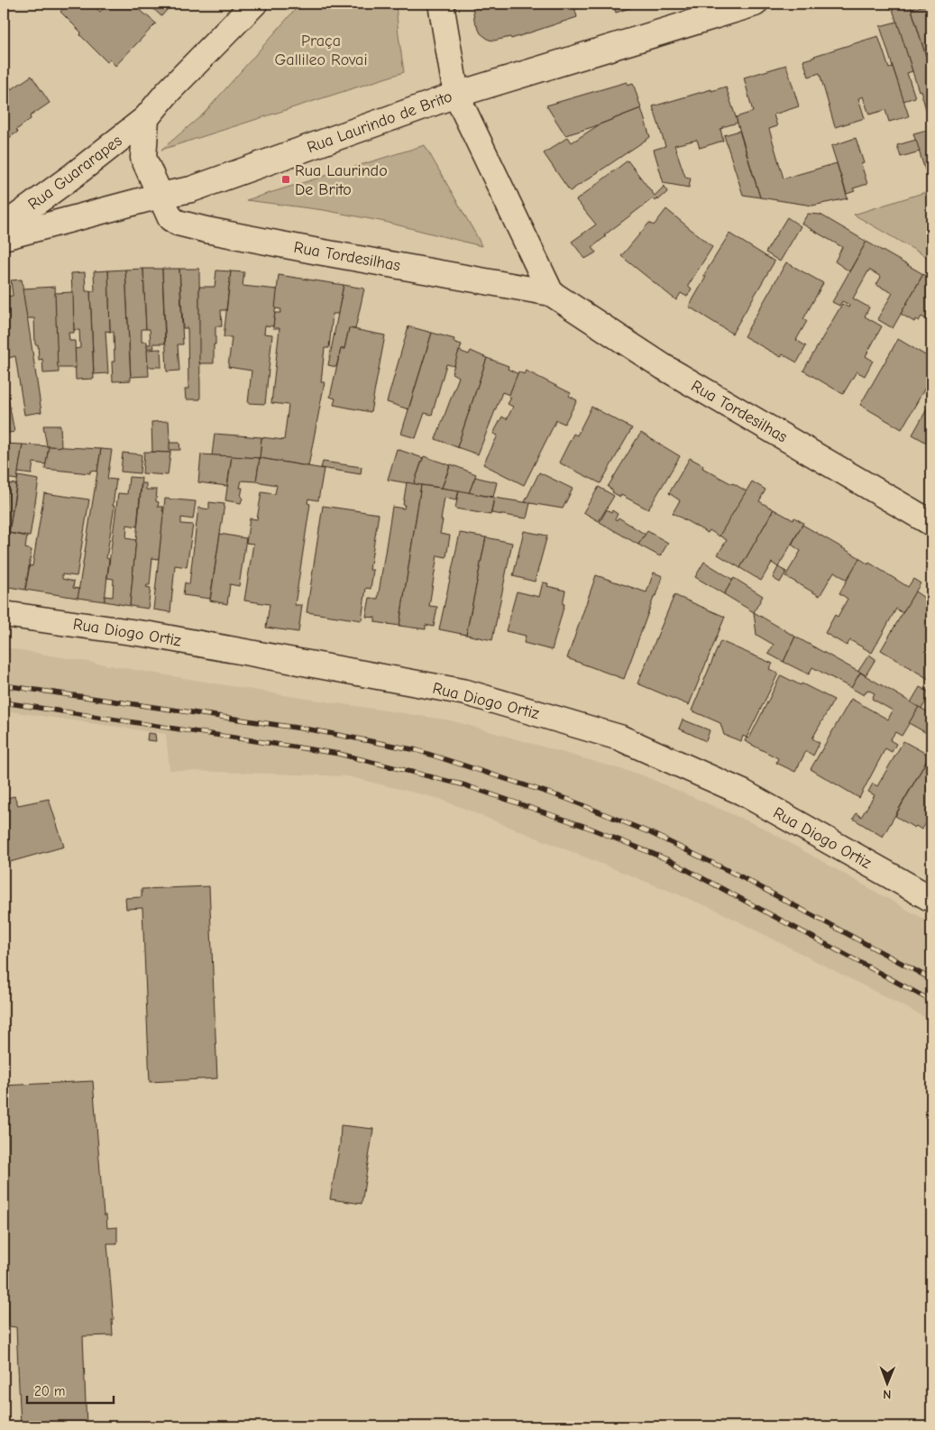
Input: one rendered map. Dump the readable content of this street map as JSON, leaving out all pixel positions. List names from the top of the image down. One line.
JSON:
{"streets":{"street":["Rua Laurindo de Brito","Rua Guararapes","Rua Tordesilhas","Rua Diogo Ortiz"]},"crossings":[["Rua Laurindo de Brito","Rua Guararapes"],["Rua Laurindo de Brito","Rua Tordesilhas"],["Rua Guararapes","Rua Tordesilhas"]],"parks":["Praça Gallileo Rovai"],"places":{"transit":["Rua Laurindo De Brito"]},"scale_bar":"20 m","north":"bottom"}
